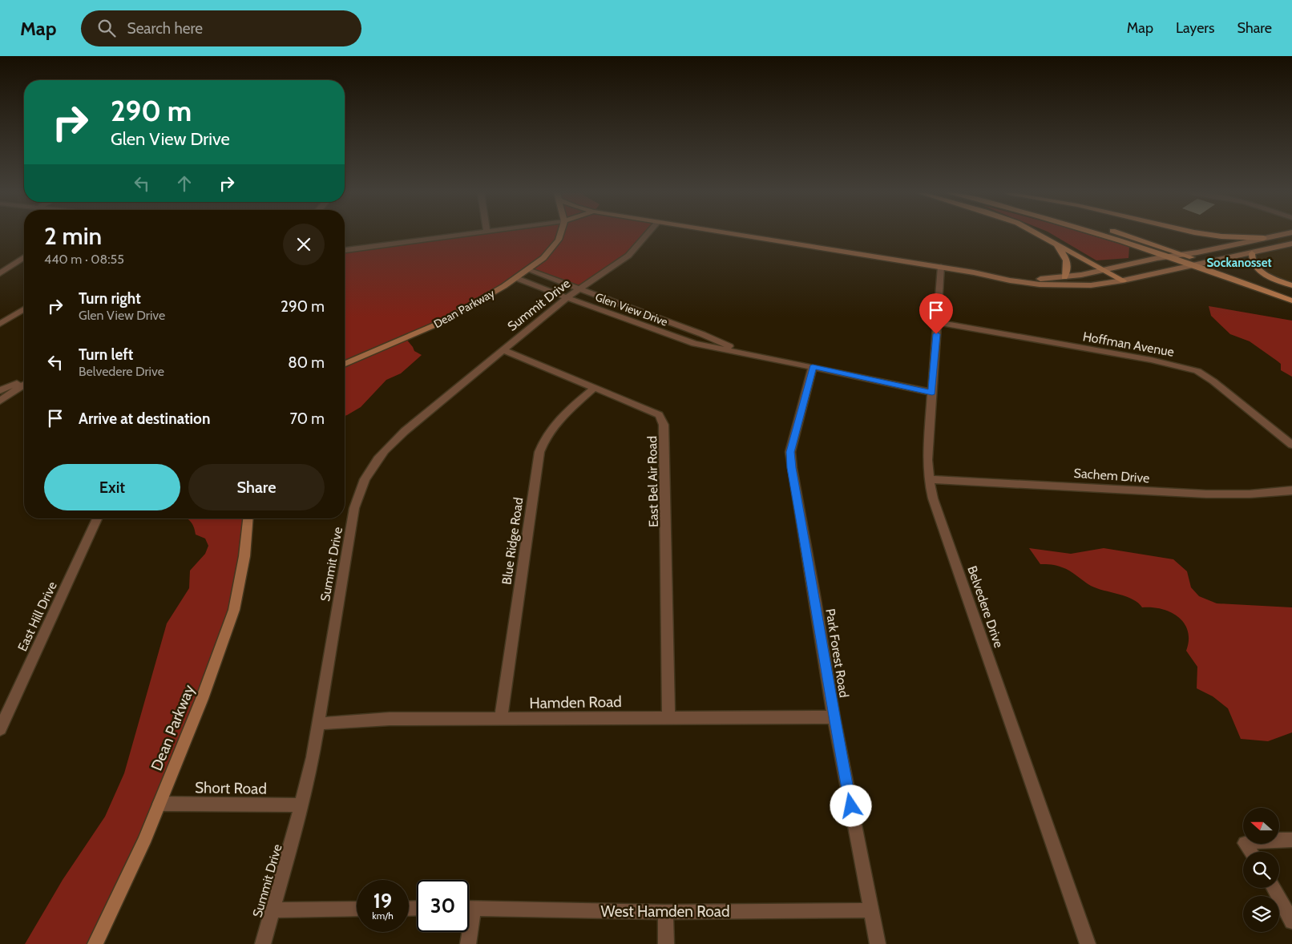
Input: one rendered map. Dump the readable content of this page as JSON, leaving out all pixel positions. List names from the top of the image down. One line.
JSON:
{"streets":{"street":["Summit Drive","Dean Parkway","Glen View Drive","Hoffman Avenue","Sachem Drive","East Bel Air Road","Blue Ridge Road","Belvedere Drive","East Hill Drive","Park Forest Road","Hamden Road","Short Road","West Hamden Road"]},"crossings":[["Summit Drive","Glen View Drive"],["Summit Drive","East Bel Air Road"],["Summit Drive","Hamden Road"],["Summit Drive","Short Road"],["Dean Parkway","Glen View Drive"],["Dean Parkway","Belvedere Drive"],["Dean Parkway","Short Road"],["Glen View Drive","Belvedere Drive"],["Glen View Drive","Park Forest Road"],["Hoffman Avenue","Belvedere Drive"],["Sachem Drive","Belvedere Drive"],["East Bel Air Road","Blue Ridge Road"],["East Bel Air Road","Hamden Road"],["Blue Ridge Road","Hamden Road"],["Park Forest Road","Hamden Road"],["Park Forest Road","West Hamden Road"]],"districts":["Sockanosset"],"north":"left","page":{"header":"Map","search":"Search here","nav":["Map","Layers","Share"],"turn":["290 m","Glen View Drive"],"heading":["2 min","440 m · 08:55"],"list":[{"name":"Turn right","note":"Glen View Drive","value":"290 m"},{"name":"Turn left","note":"Belvedere Drive","value":"80 m"},{"name":"Arrive at destination","value":"70 m"}],"buttons":["Exit","Share"],"speed":"19 km/h","limit":"30"}}
